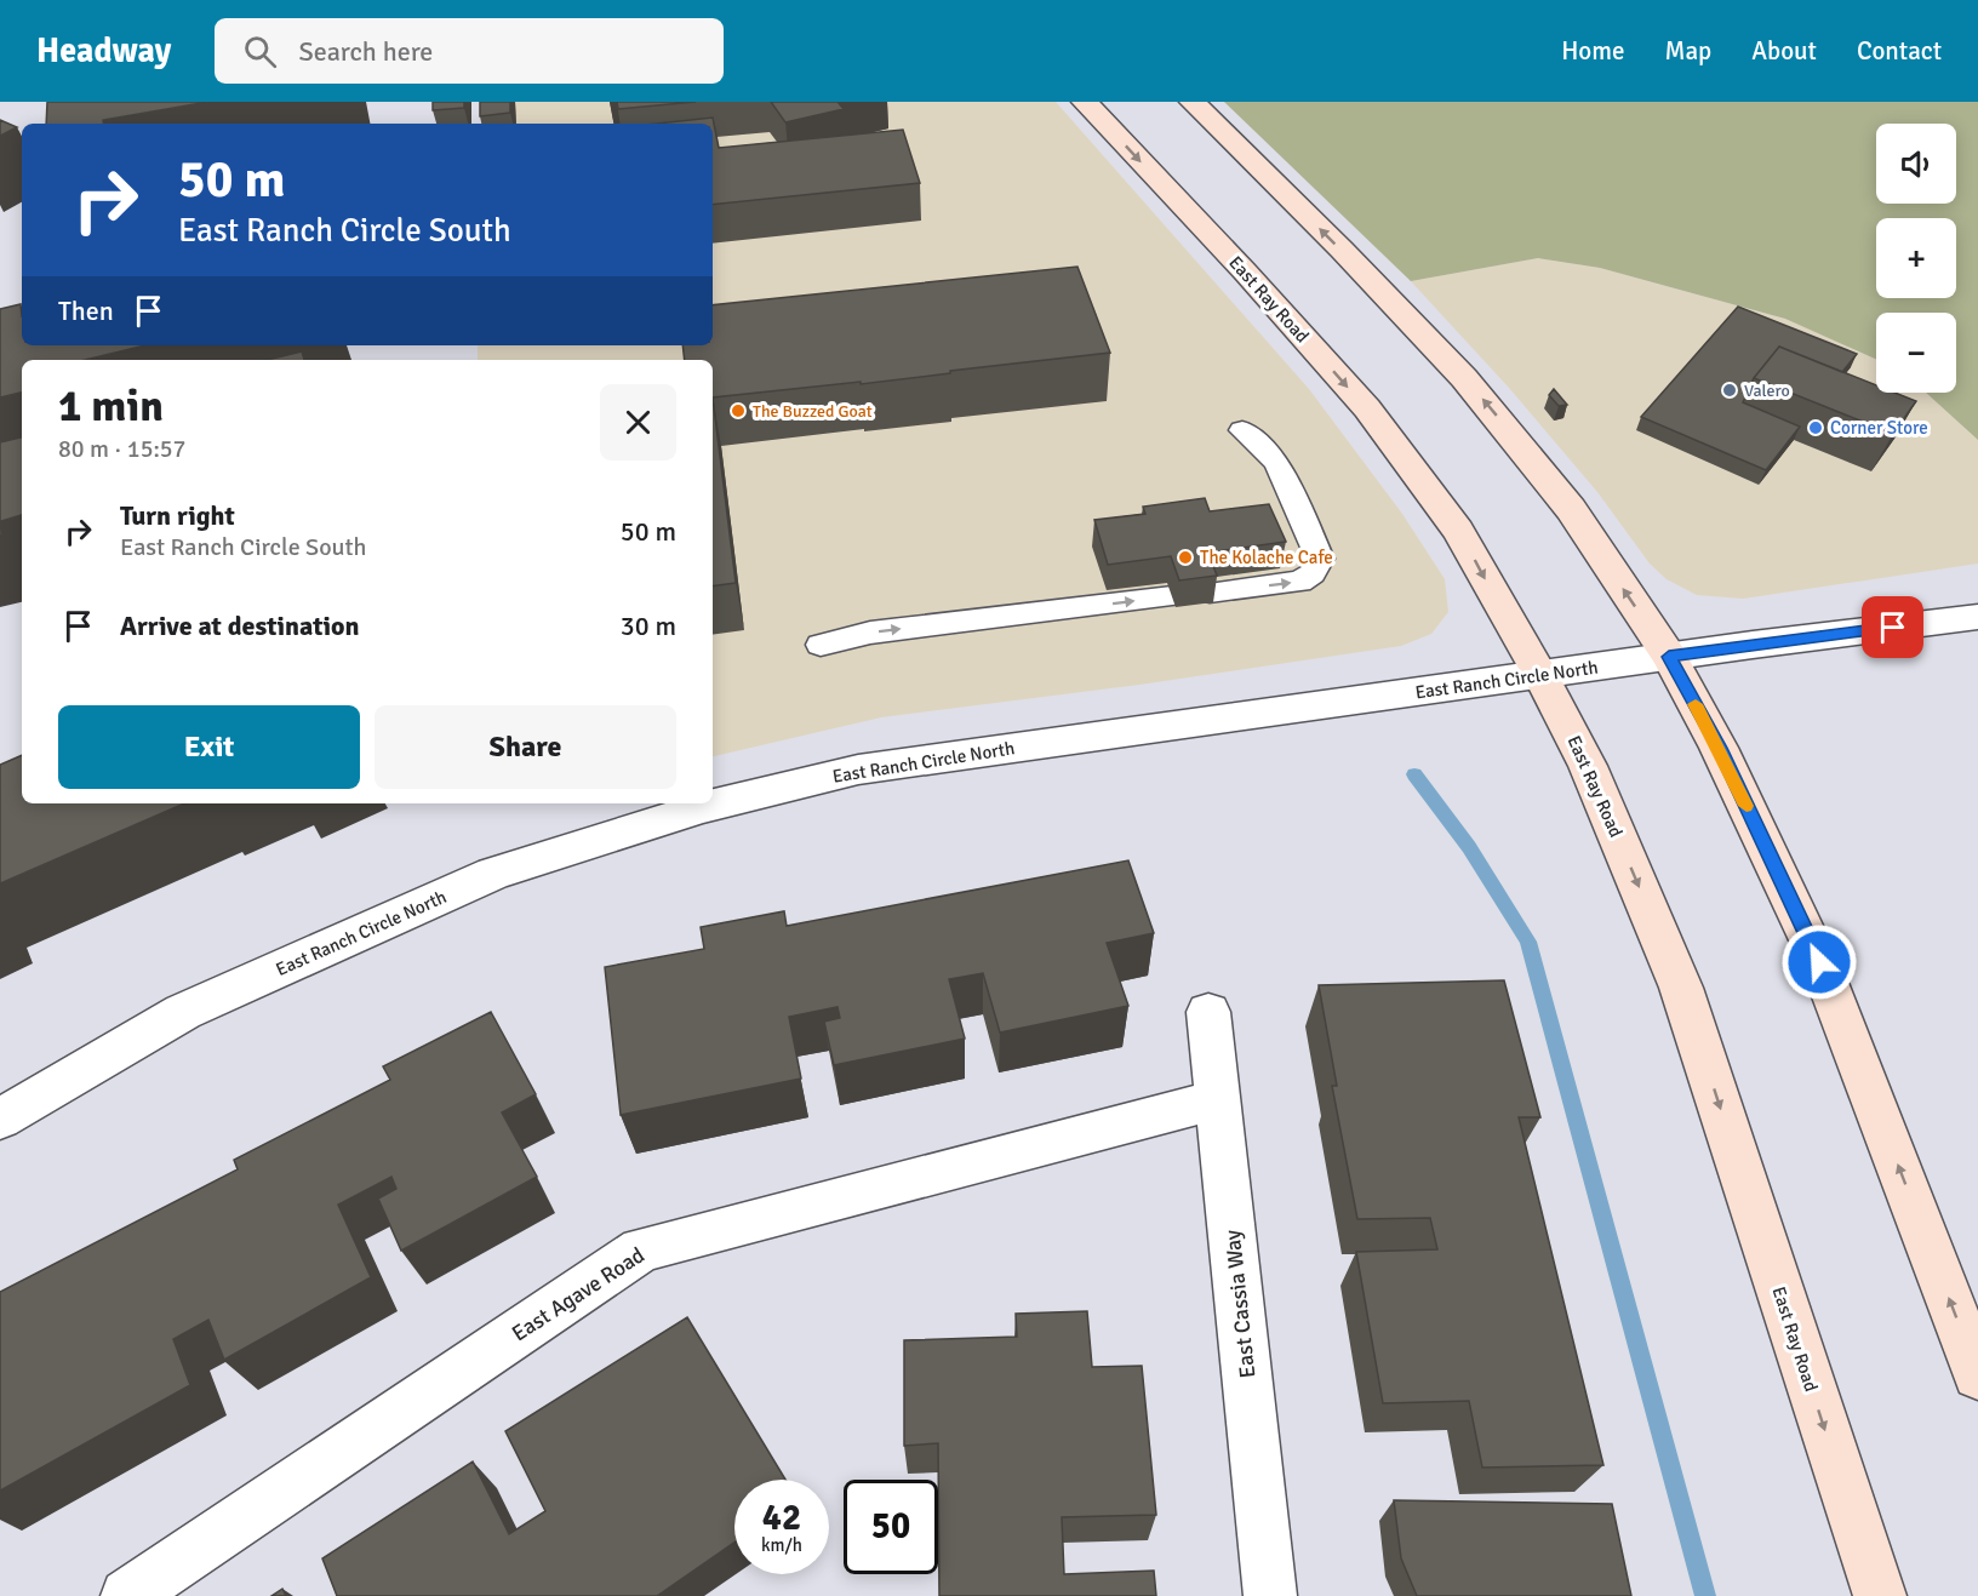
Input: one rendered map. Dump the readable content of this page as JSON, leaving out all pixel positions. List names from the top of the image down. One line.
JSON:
{"streets":{"main road":["East Ray Road"],"street":["East Ranch Circle North","East Agave Road","East Cassia Way"]},"crossings":[["East Ray Road","East Ranch Circle North"],["East Agave Road","East Cassia Way"]],"places":["Valero","The Buzzed Goat","Corner Store","The Kolache Cafe"],"page":{"header":"Headway","search":"Search here","nav":["Home","Map","About","Contact"],"map_buttons":["+","−"],"turn":["50 m","East Ranch Circle South"],"then":"Then","heading":["1 min","80 m · 15:57"],"list":[{"name":"Turn right","note":"East Ranch Circle South","value":"50 m"},{"name":"Arrive at destination","value":"30 m"}],"buttons":["Exit","Share"],"speed":"42 km/h","limit":"50"}}
